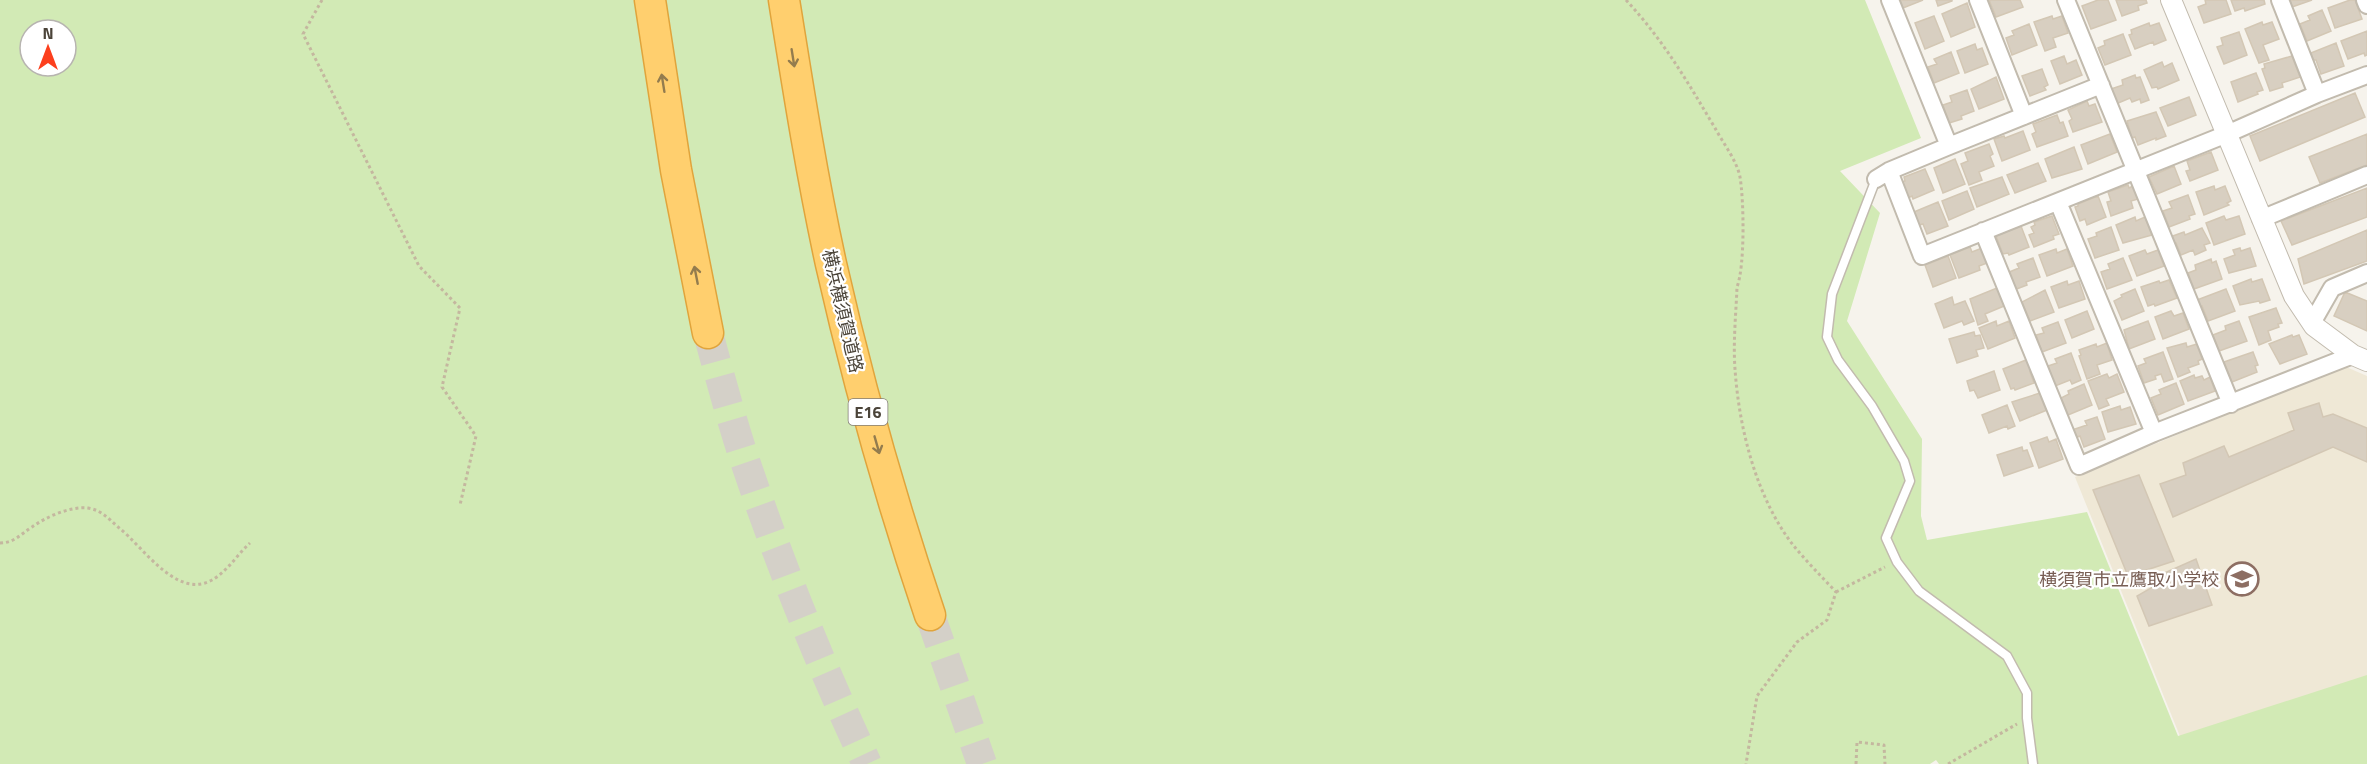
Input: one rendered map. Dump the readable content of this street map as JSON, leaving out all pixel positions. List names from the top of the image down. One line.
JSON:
{"streets":{"highway":["横浜横須賀道路","E16"]},"places":{"school or university":["横須賀市立鷹取小学校"]},"north":"top"}
